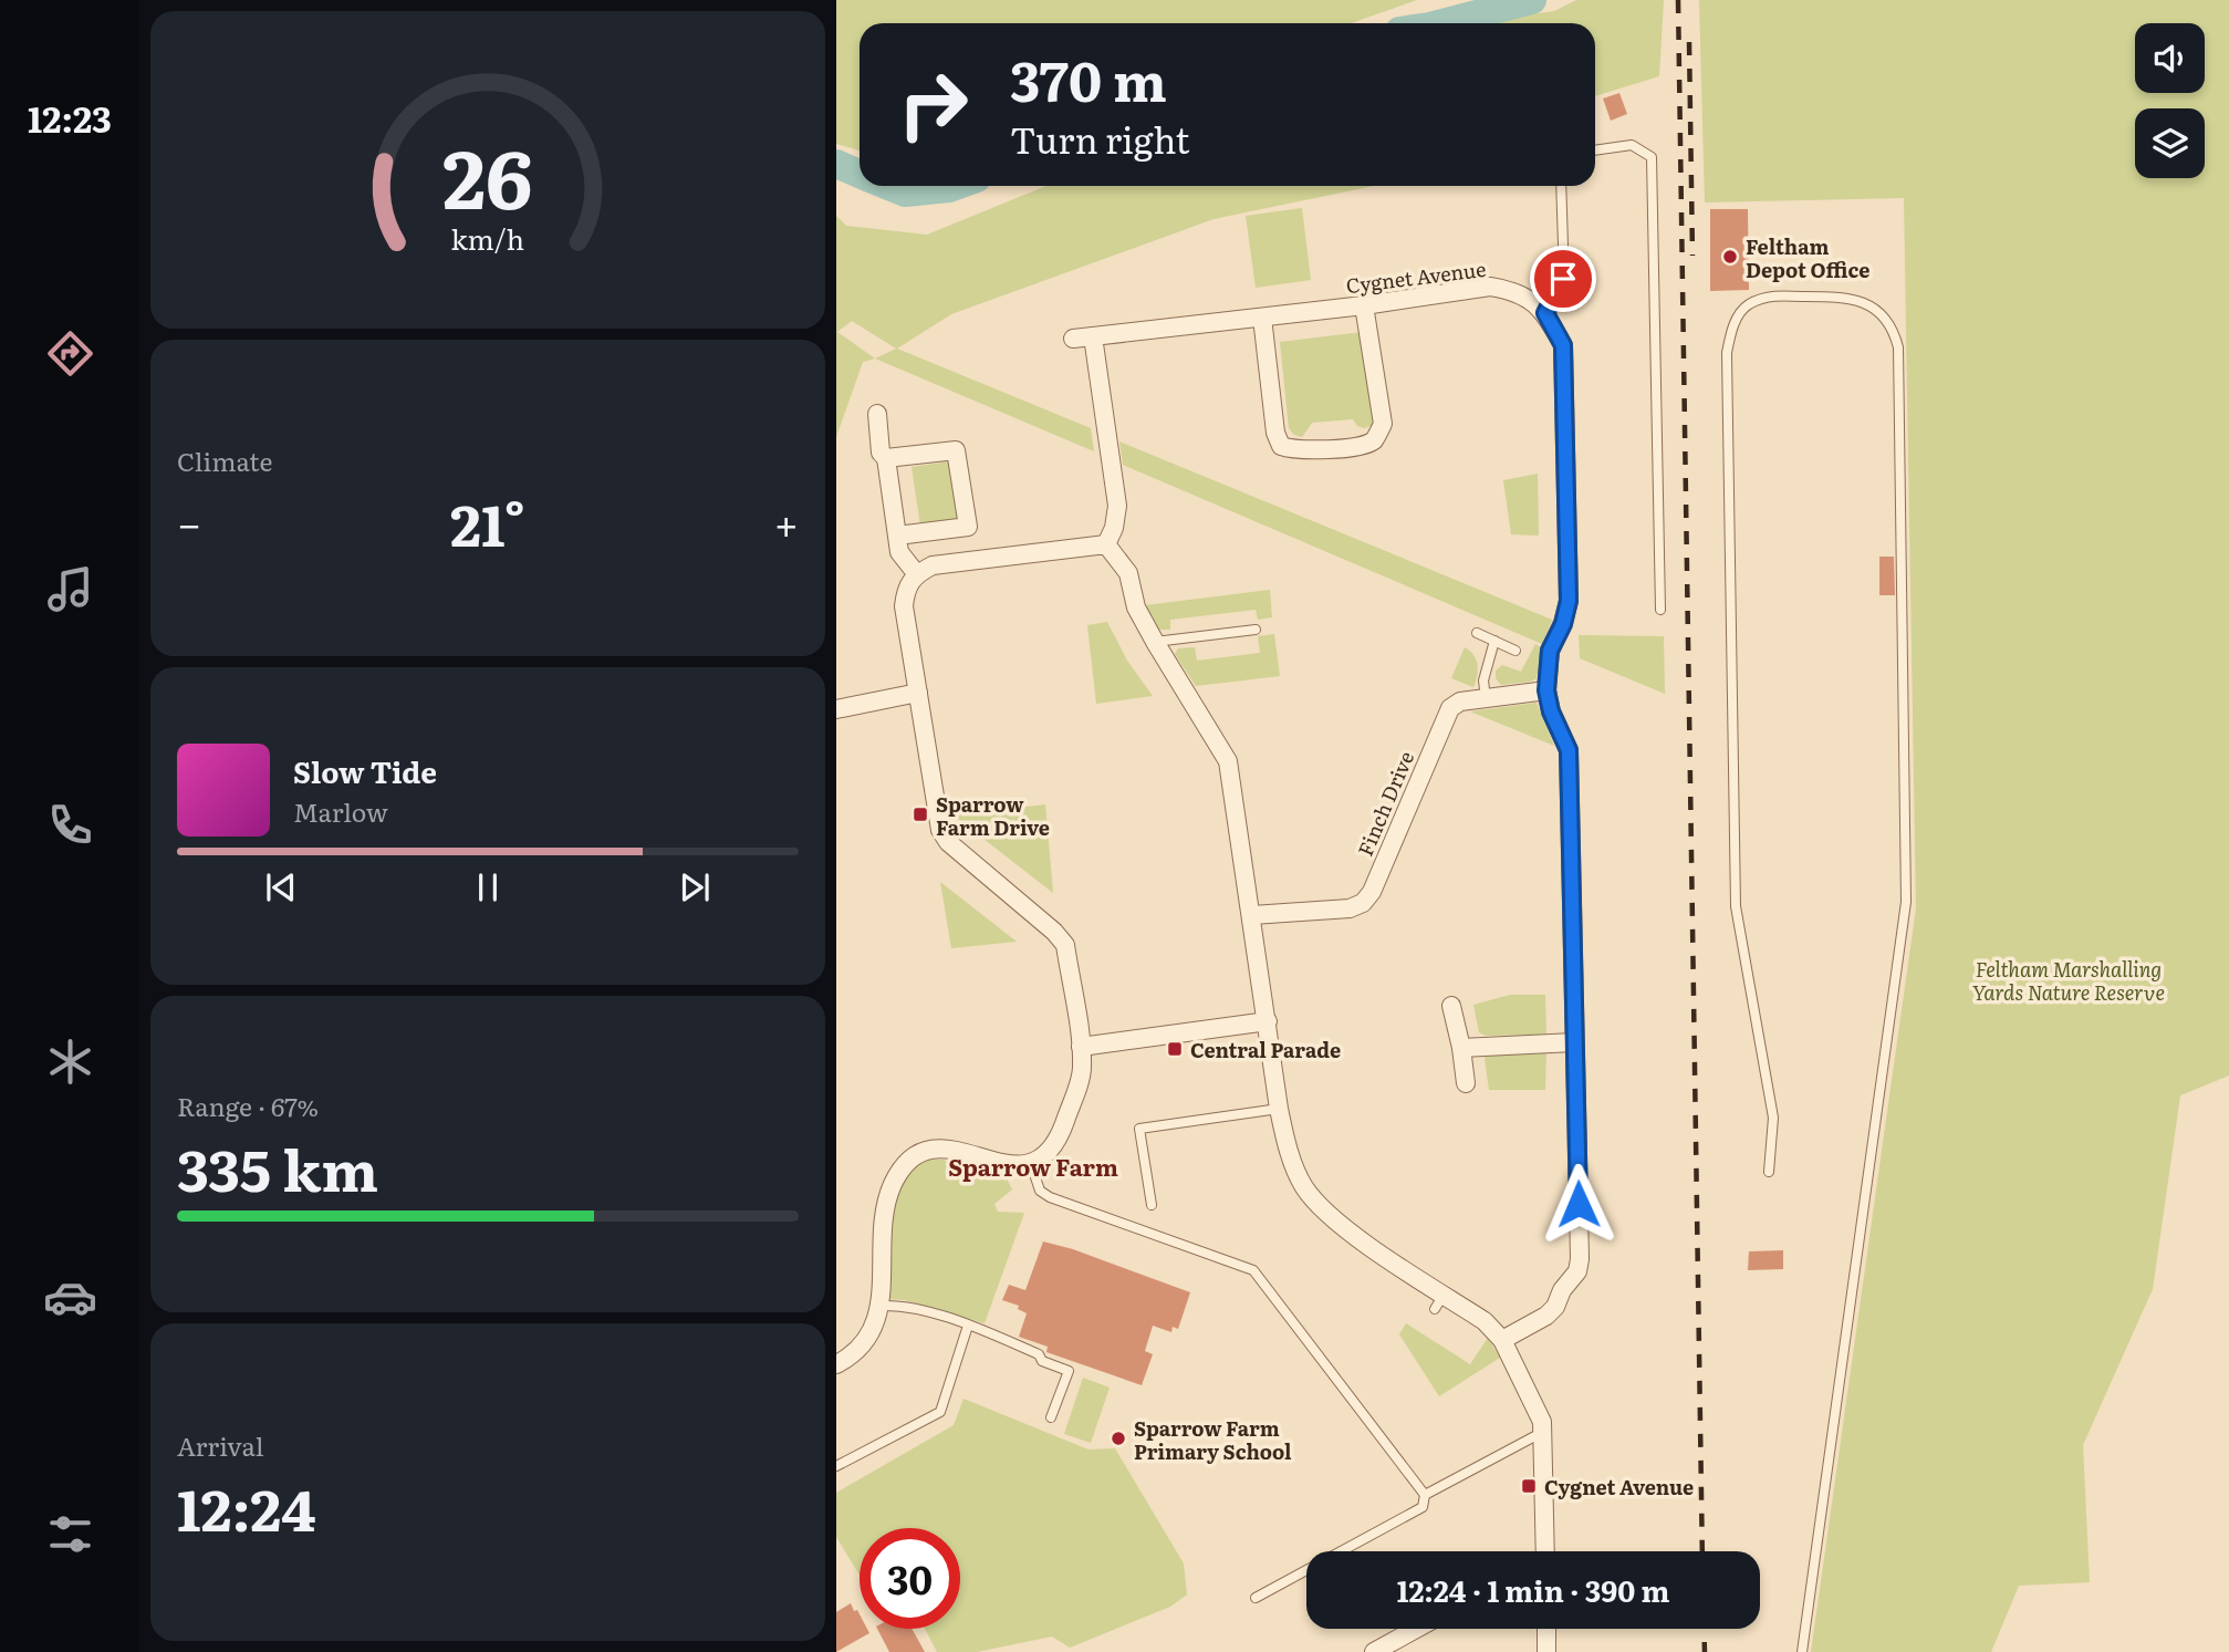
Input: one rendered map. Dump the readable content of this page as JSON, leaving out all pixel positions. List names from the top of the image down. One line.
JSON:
{"streets":{"street":["Cygnet Avenue","Finch Drive"]},"crossings":[["Cygnet Avenue","Finch Drive"]],"districts":["Sparrow Farm"],"parks":["Feltham Marshalling Yards Nature Reserve"],"places":{"other":["Feltham Depot Office","Sparrow Farm Primary School"],"transit":["Sparrow Farm Drive","Central Parade","Cygnet Avenue"]},"page":{"tabs":"12:23","turn":["370 m","Turn right"],"tile":["Climate",["Range · 67%","335 km"],["Arrival","12:24"]],"heat":["−","21°","+"],"song":["Slow Tide","Marlow"],"limit":"30","trip":"12:24 · 1 min · 390 m","gauge":["26","km/h"]}}
